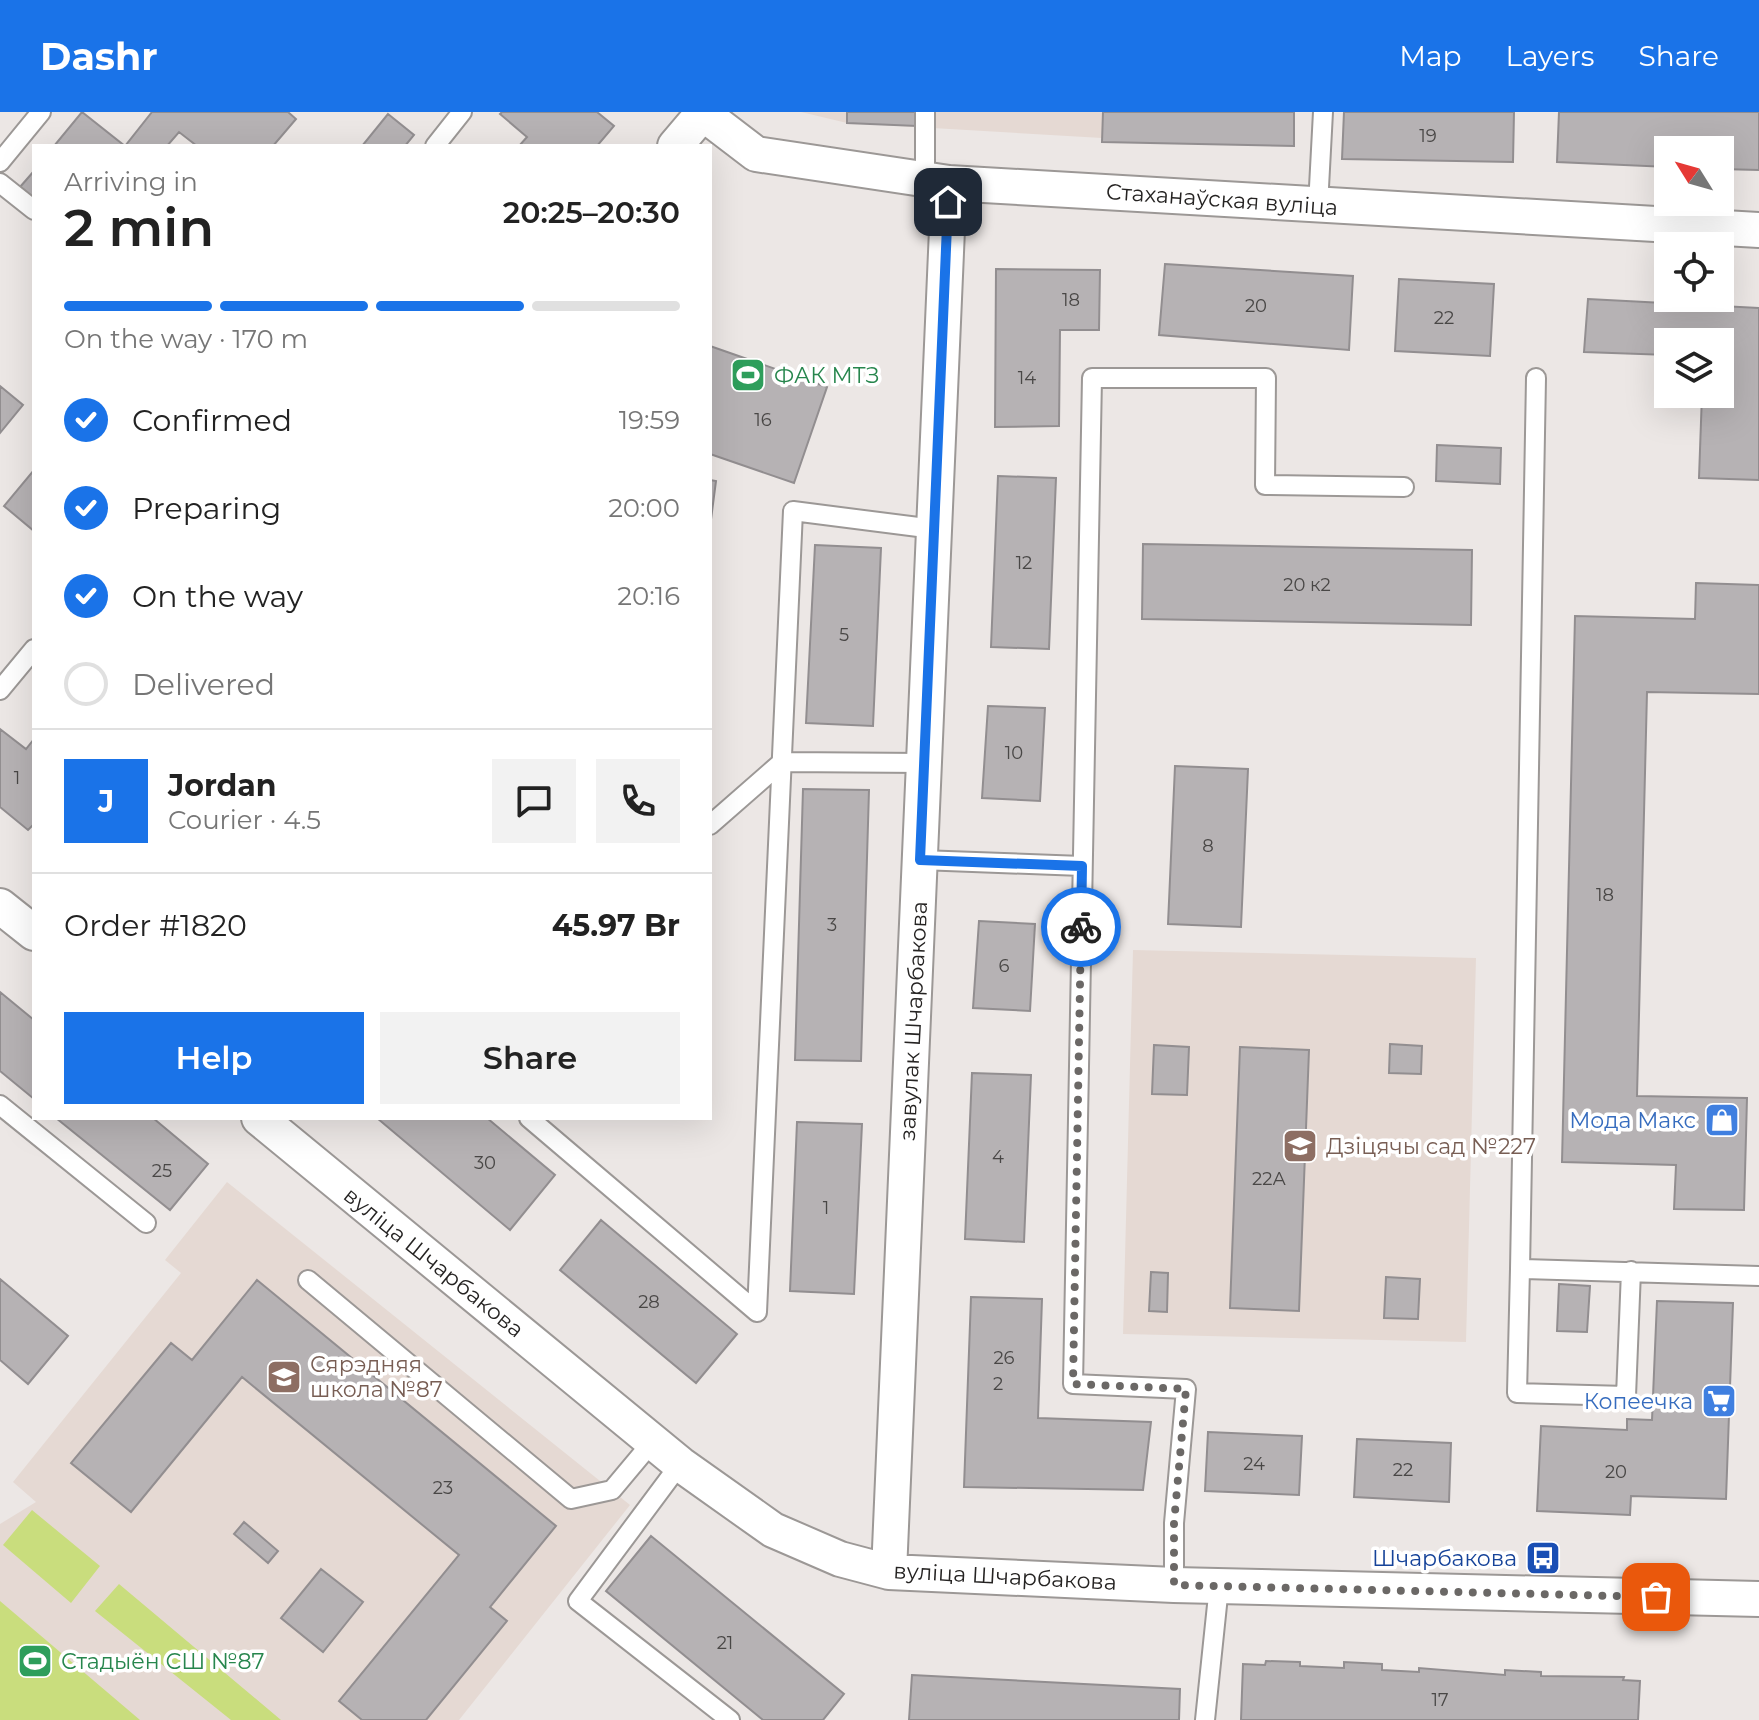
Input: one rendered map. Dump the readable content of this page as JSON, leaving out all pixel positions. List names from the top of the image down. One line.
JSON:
{"streets":{"street":["Стаханаўская вуліца","завулак Шчарбакова","вуліца Шчарбакова"]},"crossings":[["Стаханаўская вуліца","завулак Шчарбакова"],["завулак Шчарбакова","вуліца Шчарбакова"]],"places":{"sports":["ФАК МТЗ","Стадыён СШ №87"],"shop":["Мода Макс"],"school or university":["Дзіцячы сад №227","Сярэдняя школа №87"],"supermarket":["Копеечка"],"bus stop":["Шчарбакова"]},"house_numbers":["19","18","20","22","14","16","12","20 к2","5","10","1","8","18","3","6","4","30","25","22А","1","28","26","2","24","22","20","23","21","17"],"north":"top left","page":{"header":"Dashr","nav":["Map","Layers","Share"],"heading":["2 min","Arriving in","20:25–20:30"],"panel":["Jordan","Courier · 4.5","Order #1820","45.97 Br"],"bar":"On the way · 170 m","list":[["Confirmed","19:59"],["Preparing","20:00"],["On the way","20:16"],"Delivered"],"round":"J","buttons":["Help","Share"]}}
